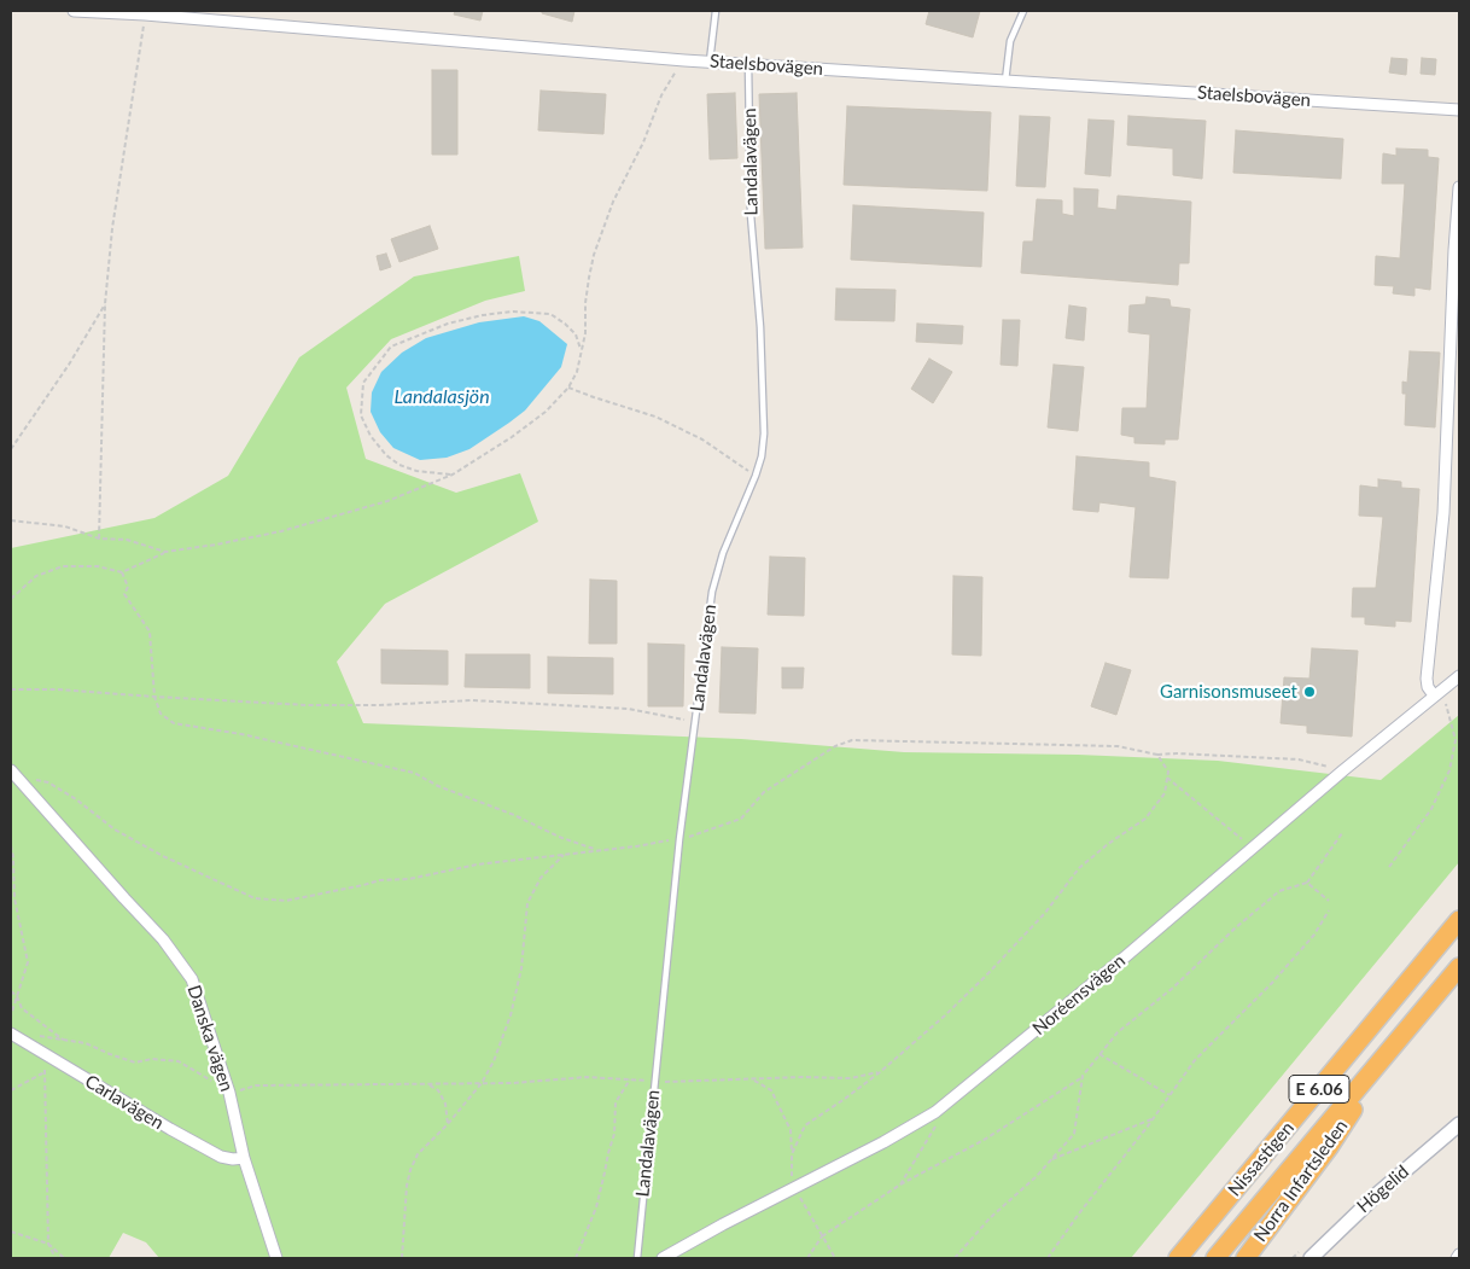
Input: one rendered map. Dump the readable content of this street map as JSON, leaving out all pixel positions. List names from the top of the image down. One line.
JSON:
{"streets":{"highway":["E 6.06","Nissastigen","Norra Infartsleden"],"street":["Staelsbovägen","Noréensvägen","Danska vägen","Carlavägen","Högelid"],"lane":["Landalavägen"]},"crossings":[["Staelsbovägen","Landalavägen"],["Danska vägen","Carlavägen"],["E 6.06","Norra Infartsleden"]],"water":["Landalasjön"],"places":["Garnisonsmuseet"]}
